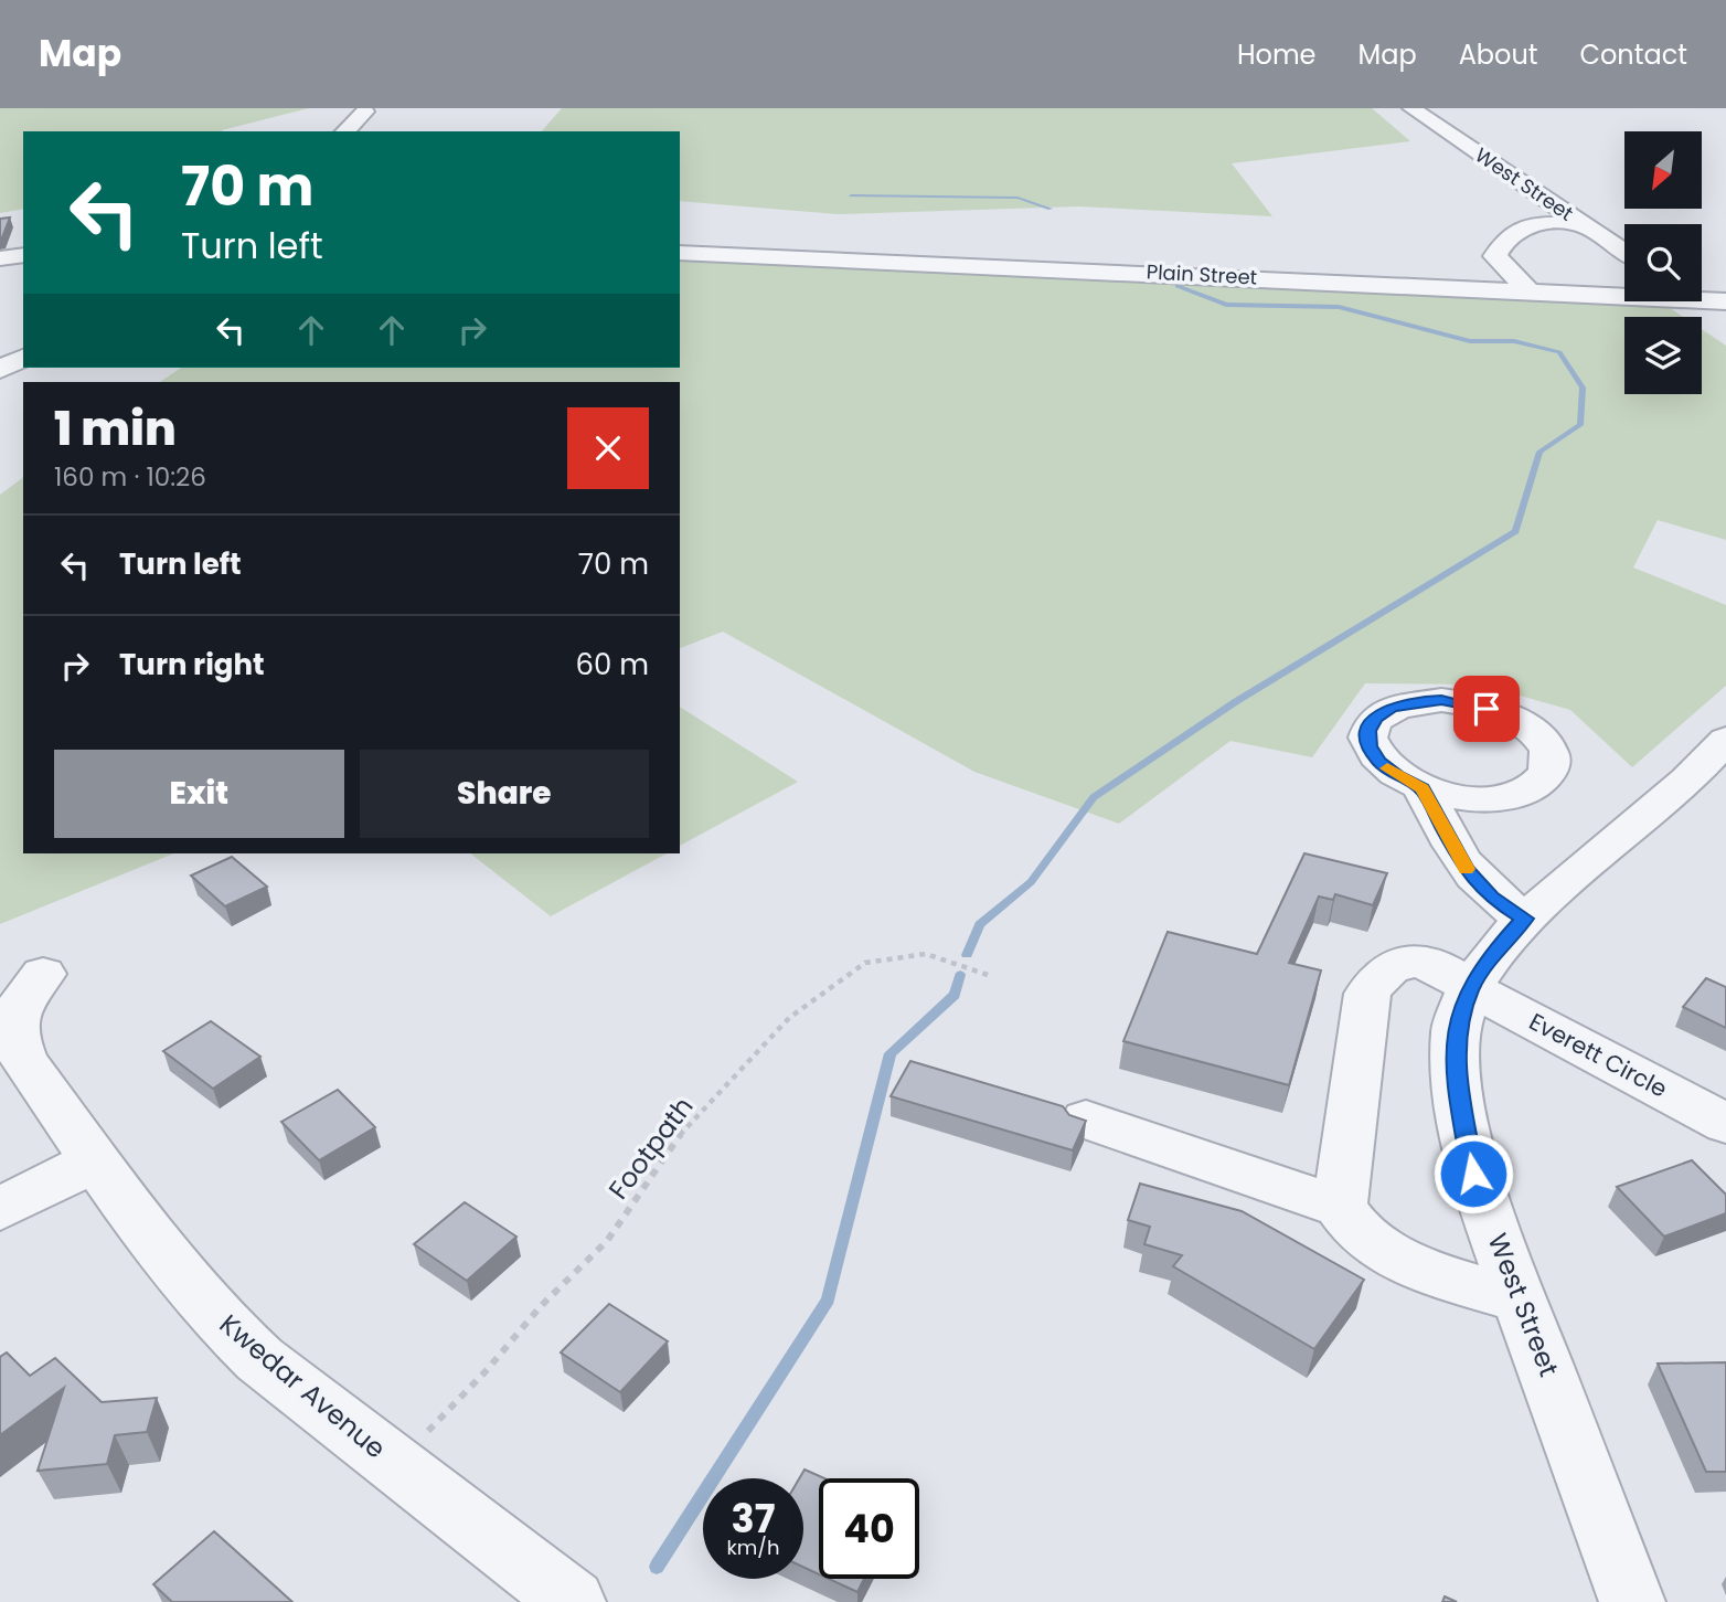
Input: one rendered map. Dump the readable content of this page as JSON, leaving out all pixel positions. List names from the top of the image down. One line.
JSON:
{"streets":{"street":["West Street","Plain Street","Everett Circle","Kwedar Avenue"],"path":["Footpath"]},"crossings":[["West Street","Everett Circle"],["Footpath","Kwedar Avenue"]],"north":"bottom left","page":{"header":"Map","nav":["Home","Map","About","Contact"],"turn":["70 m","Turn left"],"heading":["1 min","160 m · 10:26"],"list":[{"name":"Turn left","value":"70 m"},{"name":"Turn right","value":"60 m"}],"buttons":["Exit","Share"],"speed":"37 km/h","limit":"40"}}
